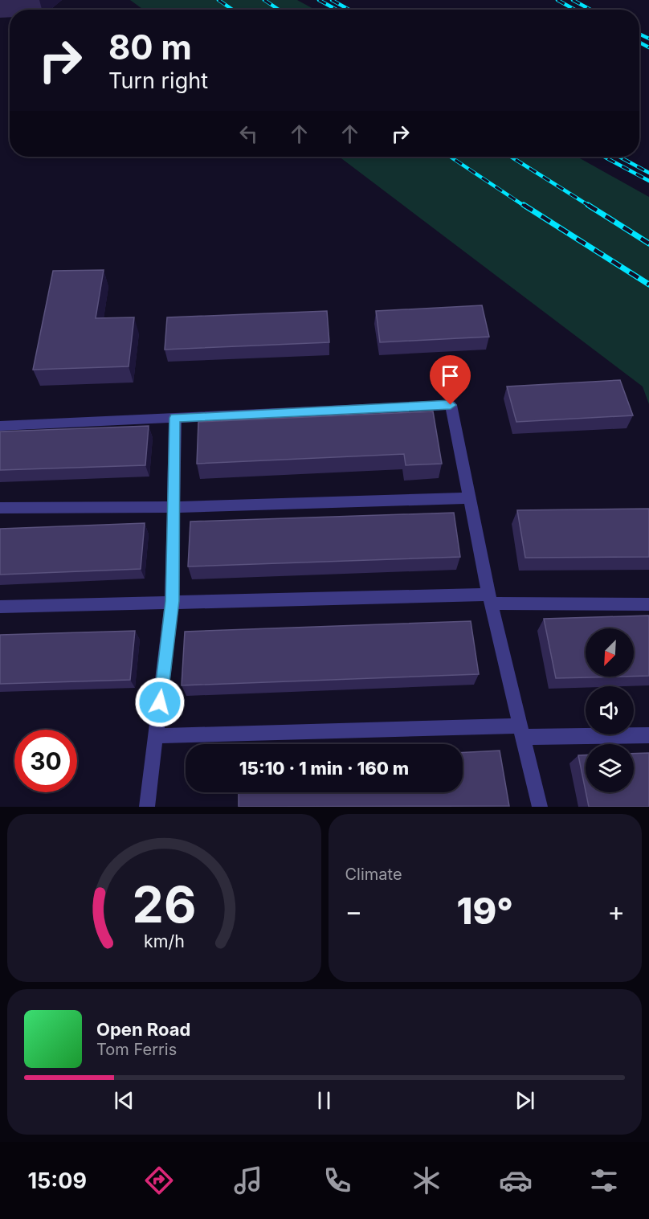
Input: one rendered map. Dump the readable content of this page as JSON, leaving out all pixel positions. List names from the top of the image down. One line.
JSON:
{"north":"bottom left","page":{"turn":["80 m","Turn right"],"limit":"30","trip":"15:10 · 1 min · 160 m","tile":"Climate","heat":["−","19°","+"],"song":["Open Road","Tom Ferris"],"tabs":"15:09","gauge":["26","km/h"]}}
